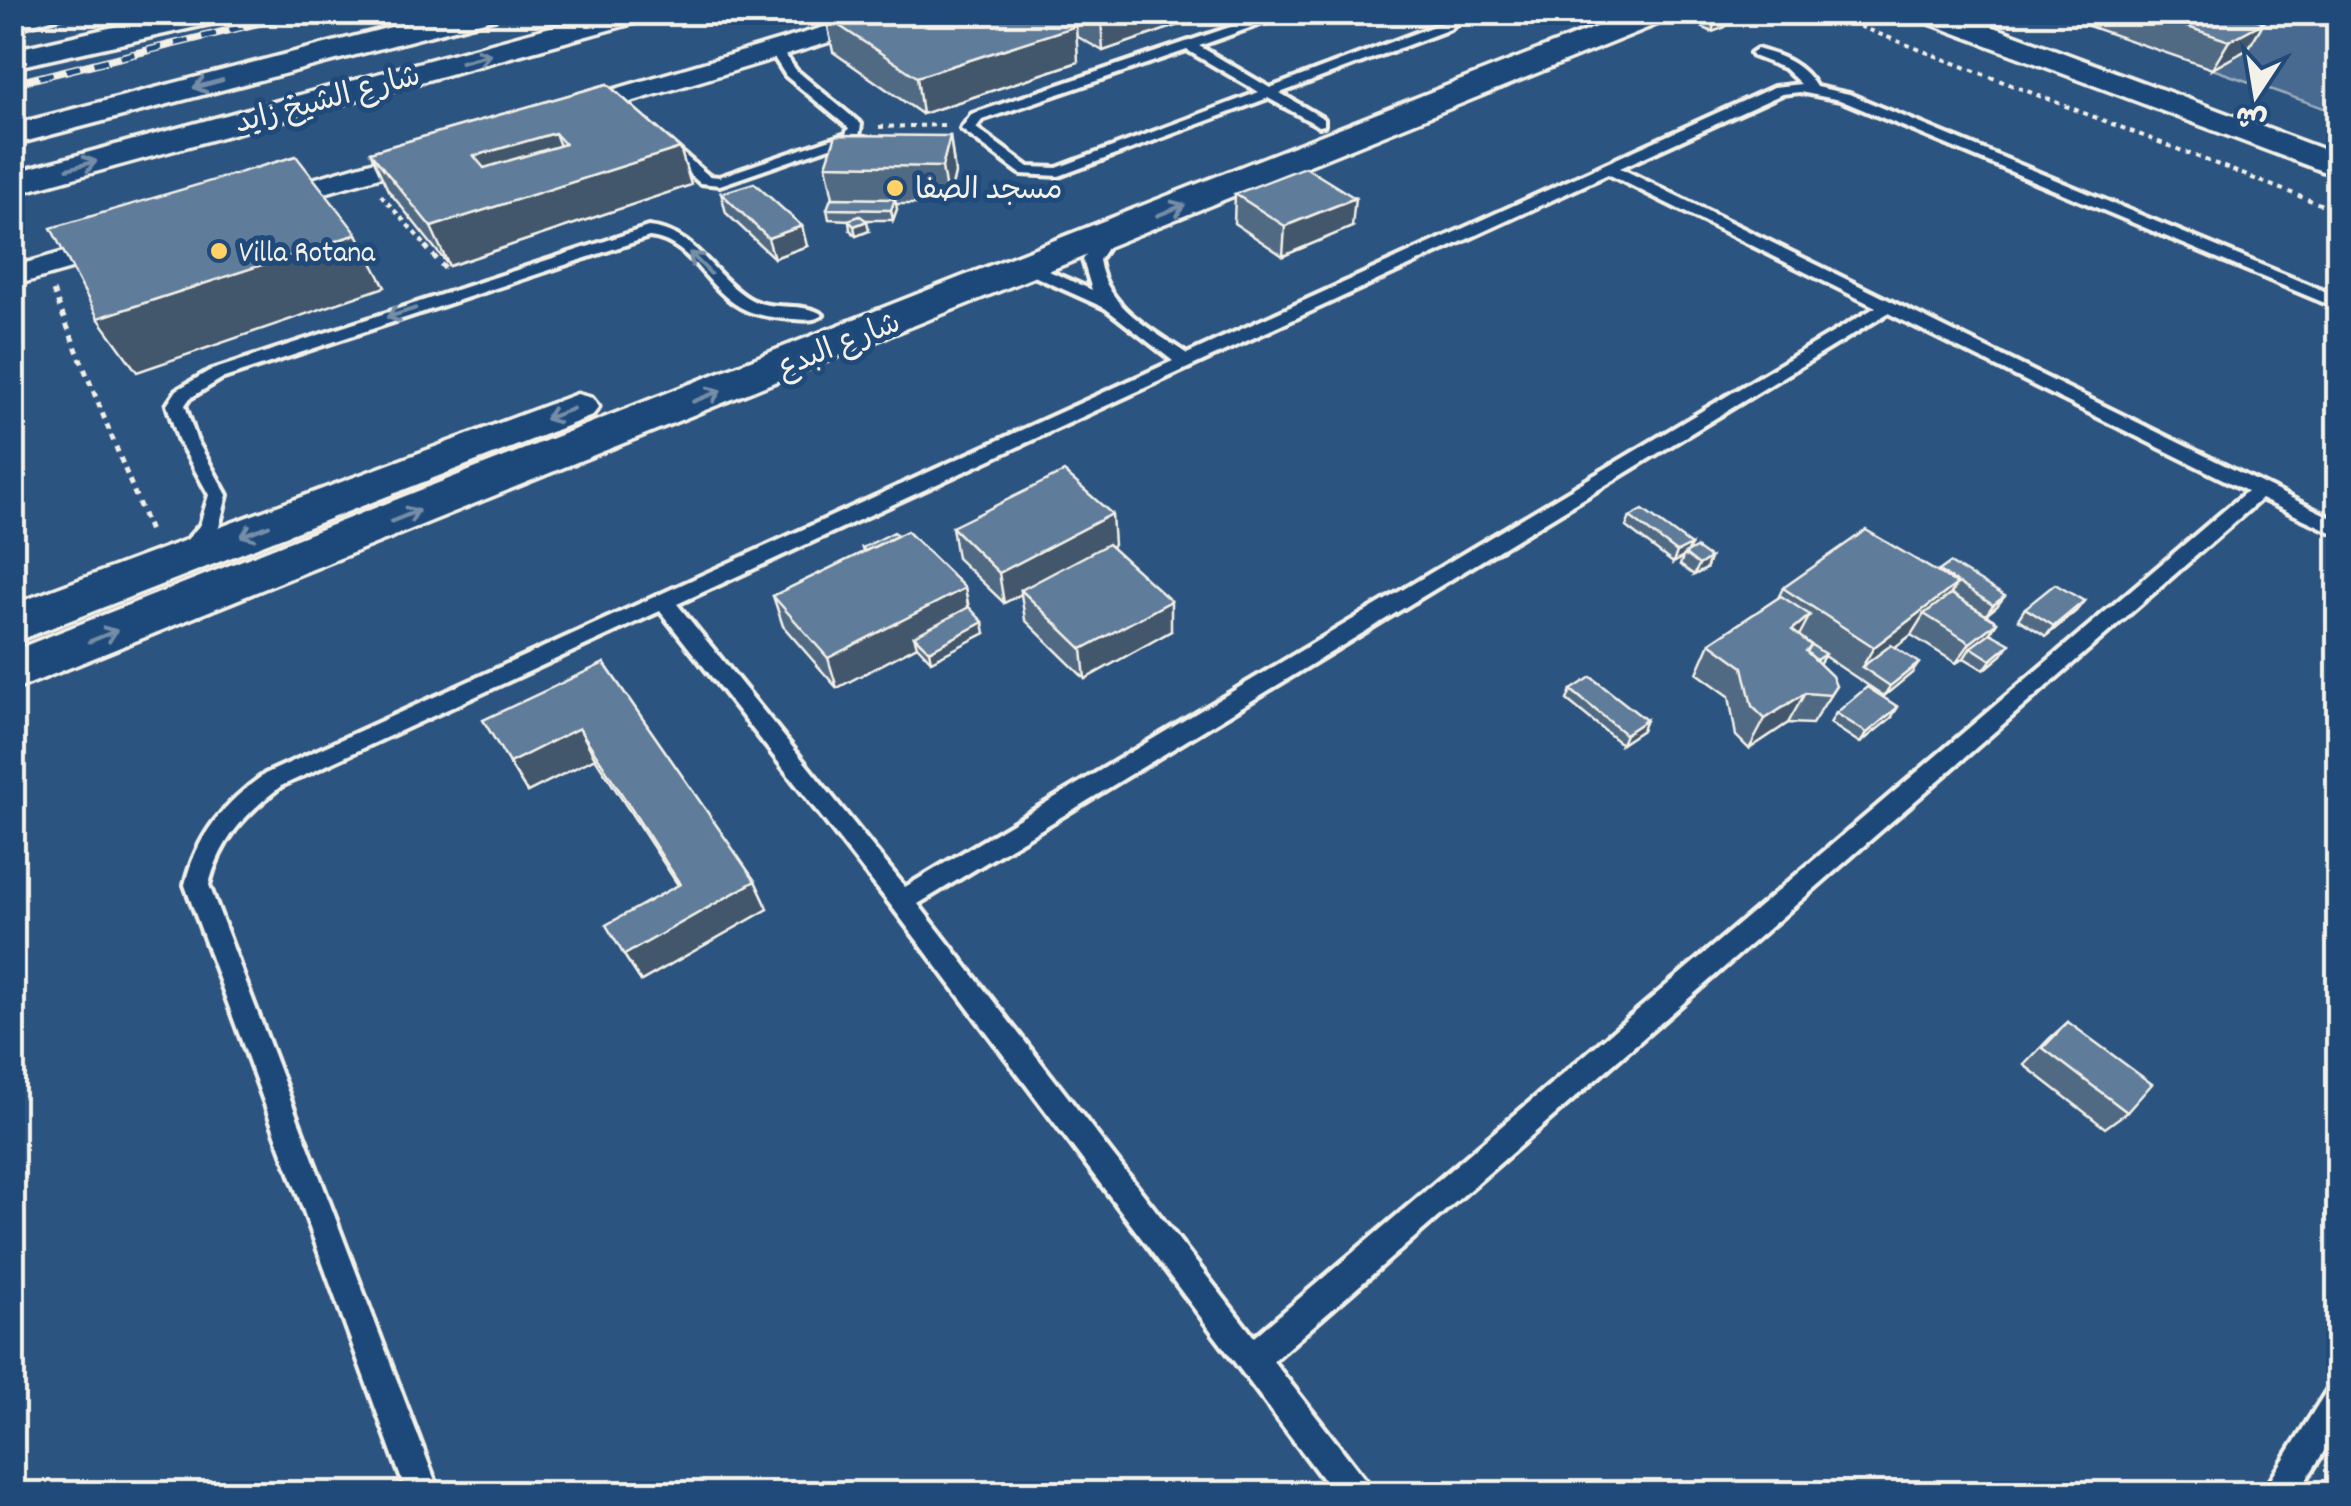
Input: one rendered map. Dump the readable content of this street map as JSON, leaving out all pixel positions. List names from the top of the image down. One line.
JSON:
{"streets":{"main road":["شارع الشيخ زايد","شارع البدع"]},"places":["مسجد الصفا","Villa Rotana"],"north":"bottom"}
